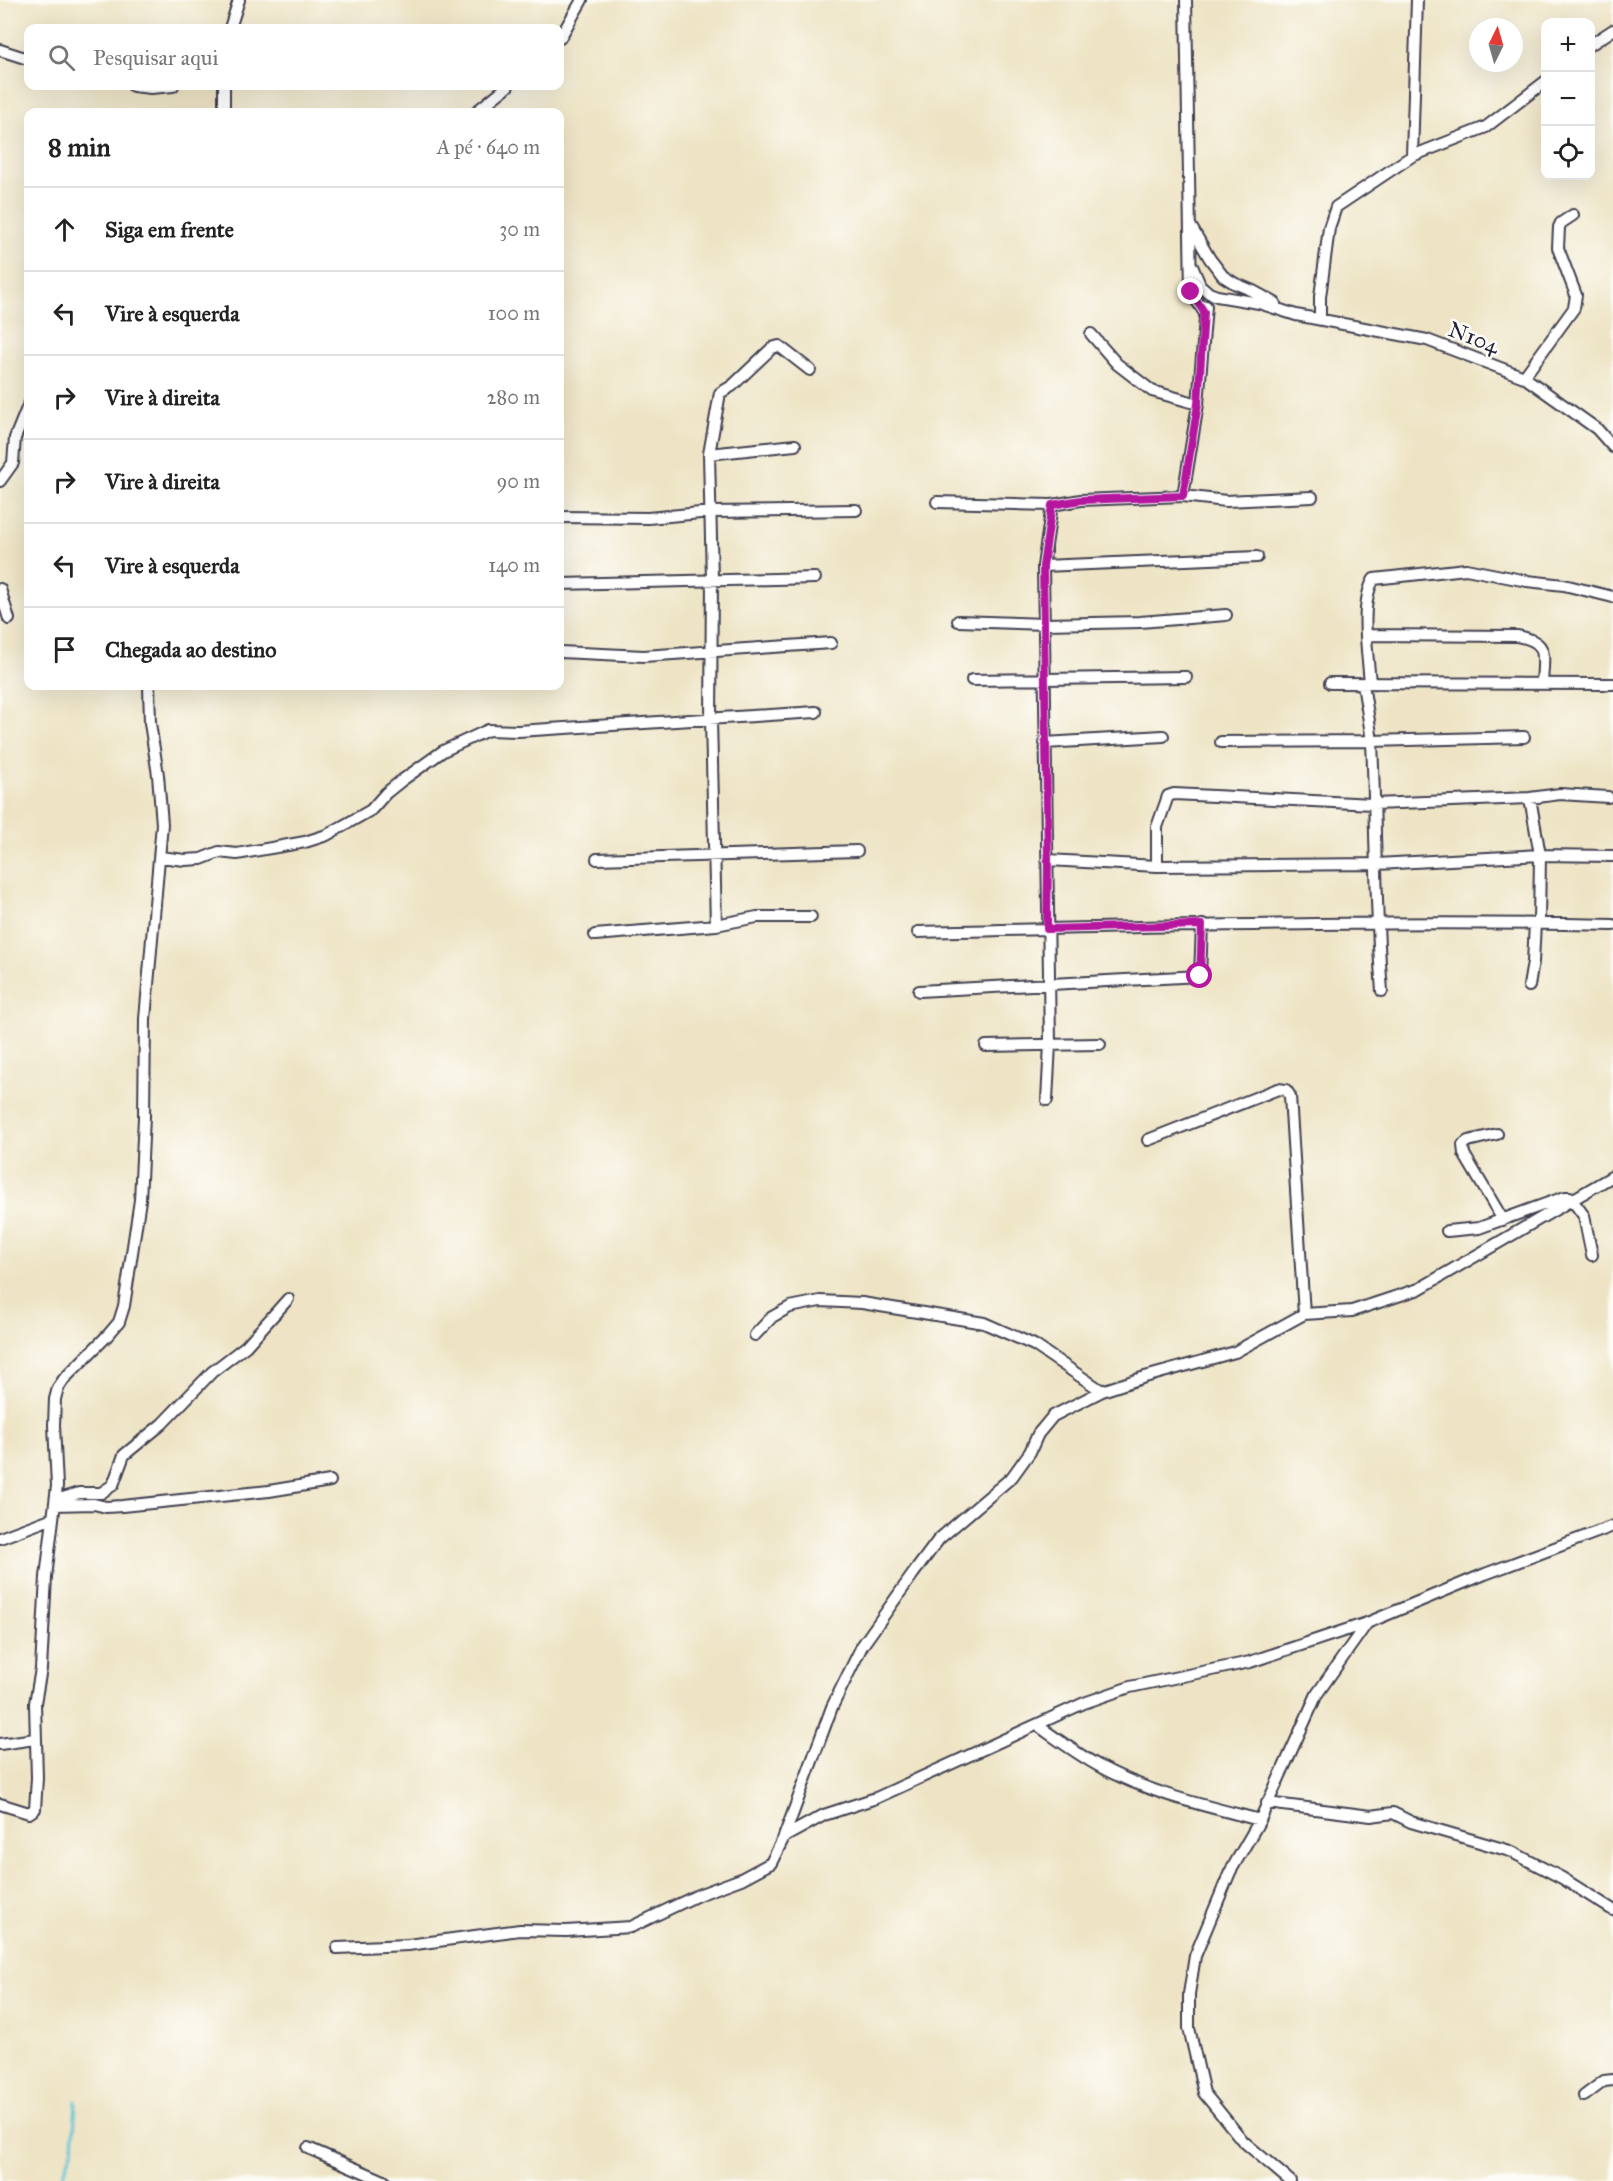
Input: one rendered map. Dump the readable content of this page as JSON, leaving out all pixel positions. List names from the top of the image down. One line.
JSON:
{"streets":{"street":["N104"]},"north":"top","page":{"map_buttons":["+","−"],"search":"Pesquisar aqui","heading":["8 min","A pé · 640 m"],"list":[["Siga em frente","30 m"],["Vire à esquerda","100 m"],["Vire à direita","280 m"],["Vire à direita","90 m"],["Vire à esquerda","140 m"],"Chegada ao destino"]}}
